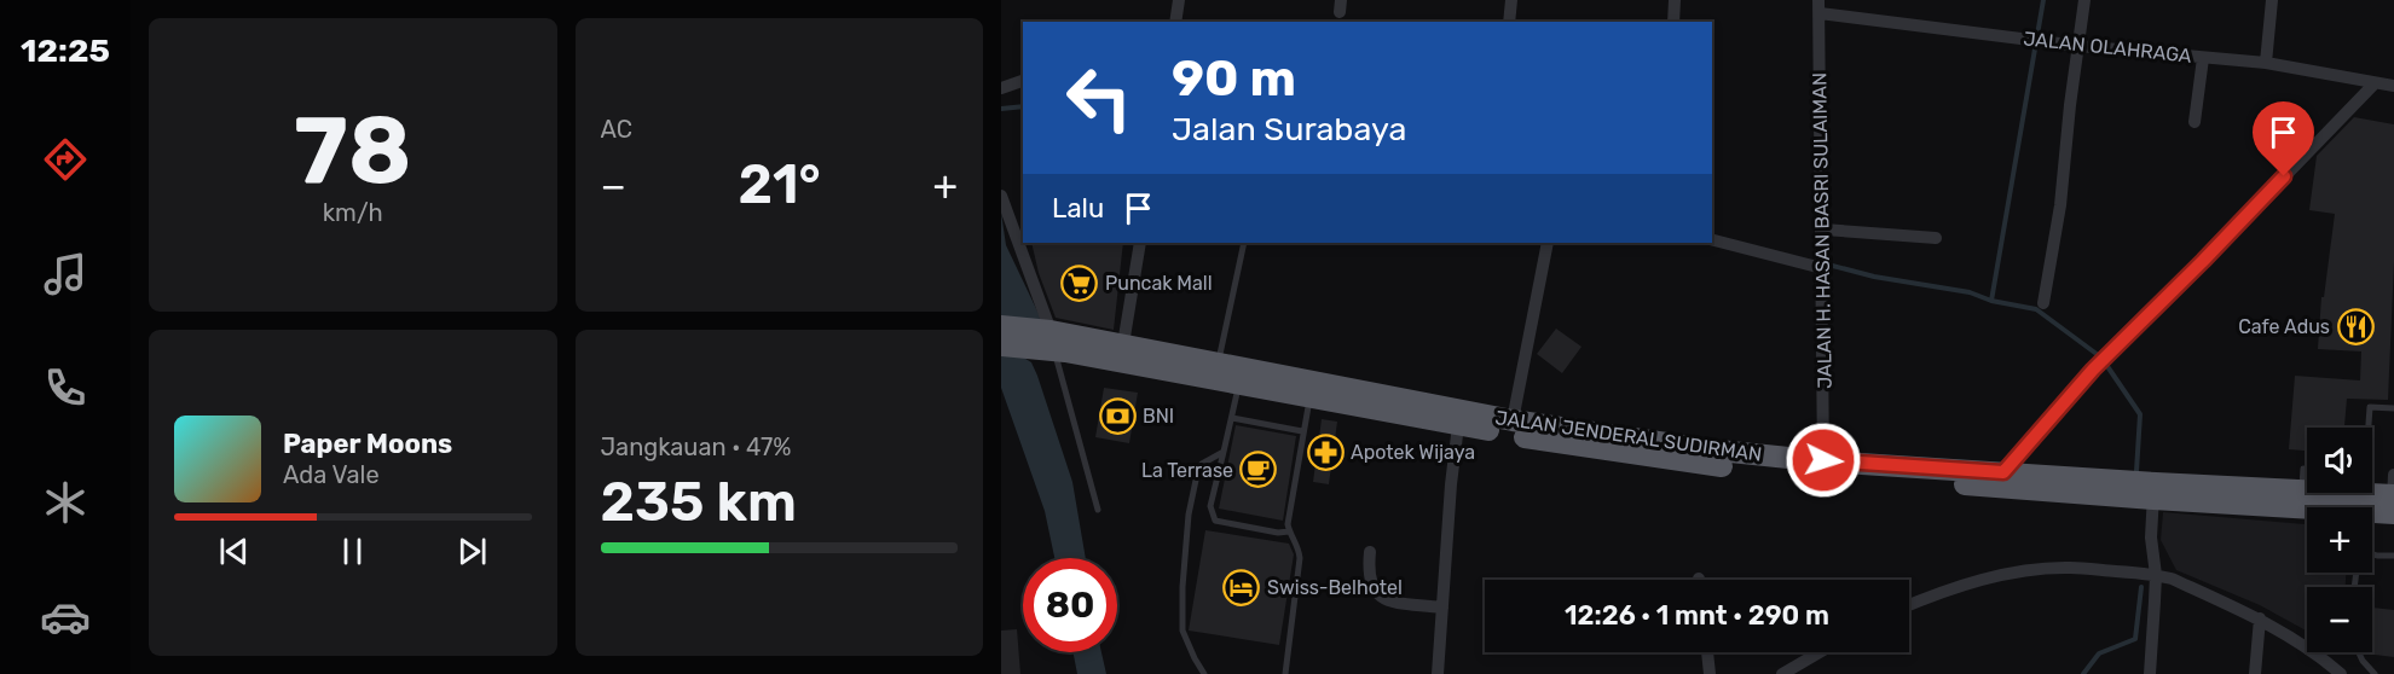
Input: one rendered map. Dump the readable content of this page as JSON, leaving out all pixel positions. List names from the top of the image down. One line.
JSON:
{"streets":{"highway":["JALAN JENDERAL SUDIRMAN"],"street":["JALAN OLAHRAGA","JALAN H. HASAN BASRI SULAIMAN"]},"crossings":[["JALAN OLAHRAGA","JALAN H. HASAN BASRI SULAIMAN"],["JALAN H. HASAN BASRI SULAIMAN","JALAN JENDERAL SUDIRMAN"]],"places":{"supermarket":["Puncak Mall"],"restaurant":["Cafe Adus"],"bank":["BNI"],"pharmacy":["Apotek Wijaya"],"cafe":["La Terrase"],"hotel":["Swiss-Belhotel"]},"page":{"tabs":"12:25","tile":[["78","km/h"],"AC",["Jangkauan · 47%","235 km"]],"turn":["90 m","Jalan Surabaya"],"heat":["−","21°","+"],"then":"Lalu","song":["Paper Moons","Ada Vale"],"map_buttons":["+","−"],"limit":"80","trip":"12:26 · 1 mnt · 290 m"}}
